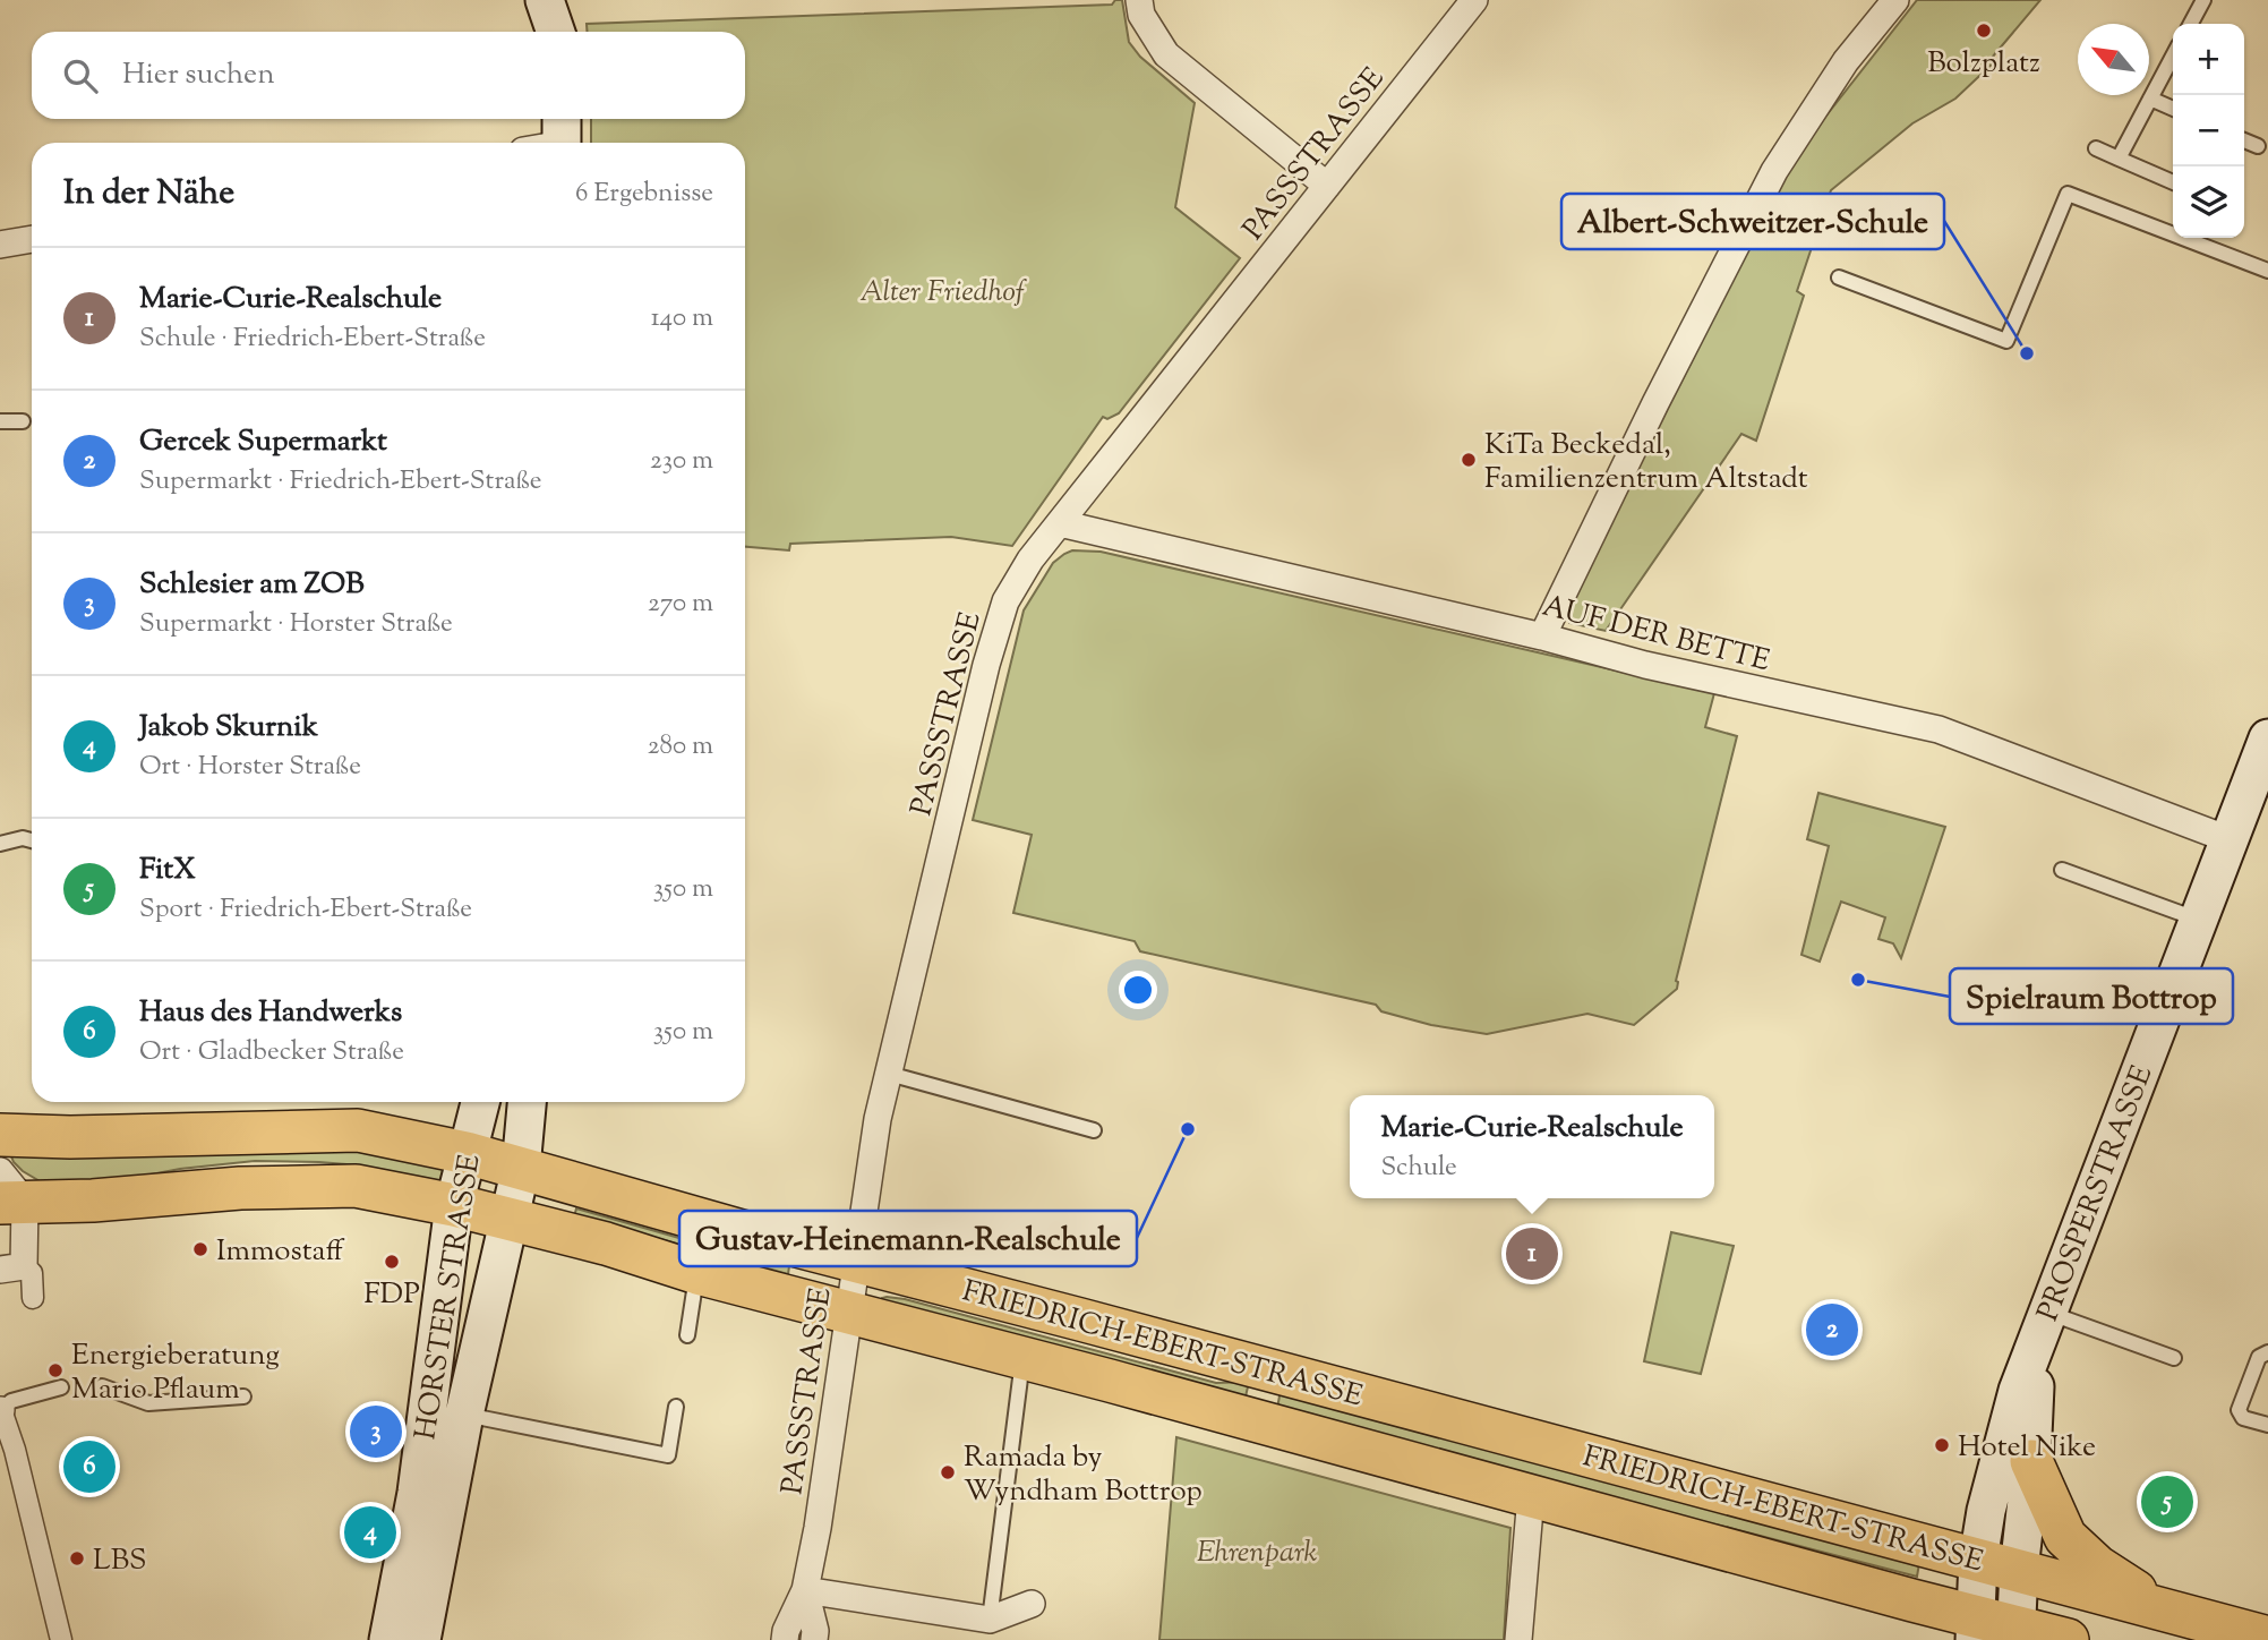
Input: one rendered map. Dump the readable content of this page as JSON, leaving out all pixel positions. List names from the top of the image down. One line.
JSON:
{"streets":{"main road":["PROSPERSTRASSE","HORSTER STRASSE","FRIEDRICH-EBERT-STRASSE"],"street":["PASSSTRASSE","AUF DER BETTE"]},"crossings":[["PASSSTRASSE","AUF DER BETTE"],["PASSSTRASSE","FRIEDRICH-EBERT-STRASSE"],["AUF DER BETTE","PROSPERSTRASSE"],["PROSPERSTRASSE","FRIEDRICH-EBERT-STRASSE"],["HORSTER STRASSE","FRIEDRICH-EBERT-STRASSE"]],"parks":["Alter Friedhof","Ehrenpark"],"places":["Bolzplatz","Albert-Schweitzer-Schule","KiTa Beckedal, Familienzentrum Altstadt","Spielraum Bottrop","Gustav-Heinemann-Realschule","Immostaff","FDP","Energieberatung Mario Pflaum","Hotel Nike","Ramada by Wyndham Bottrop","LBS"],"north":"top left","page":{"map_buttons":["+","−"],"search":"Hier suchen","heading":["In der Nähe","6 Ergebnisse"],"list":[{"mark":"1","name":"Marie-Curie-Realschule","note":"Schule · Friedrich-Ebert-Straße","value":"140 m"},{"mark":"2","name":"Gercek Supermarkt","note":"Supermarkt · Friedrich-Ebert-Straße","value":"230 m"},{"mark":"3","name":"Schlesier am ZOB","note":"Supermarkt · Horster Straße","value":"270 m"},{"mark":"4","name":"Jakob Skurnik","note":"Ort · Horster Straße","value":"280 m"},{"mark":"5","name":"FitX","note":"Sport · Friedrich-Ebert-Straße","value":"350 m"},{"mark":"6","name":"Haus des Handwerks","note":"Ort · Gladbecker Straße","value":"350 m"}],"popup":["Marie-Curie-Realschule","Schule"],"pins":["1","2","3","6","5","4"]}}
